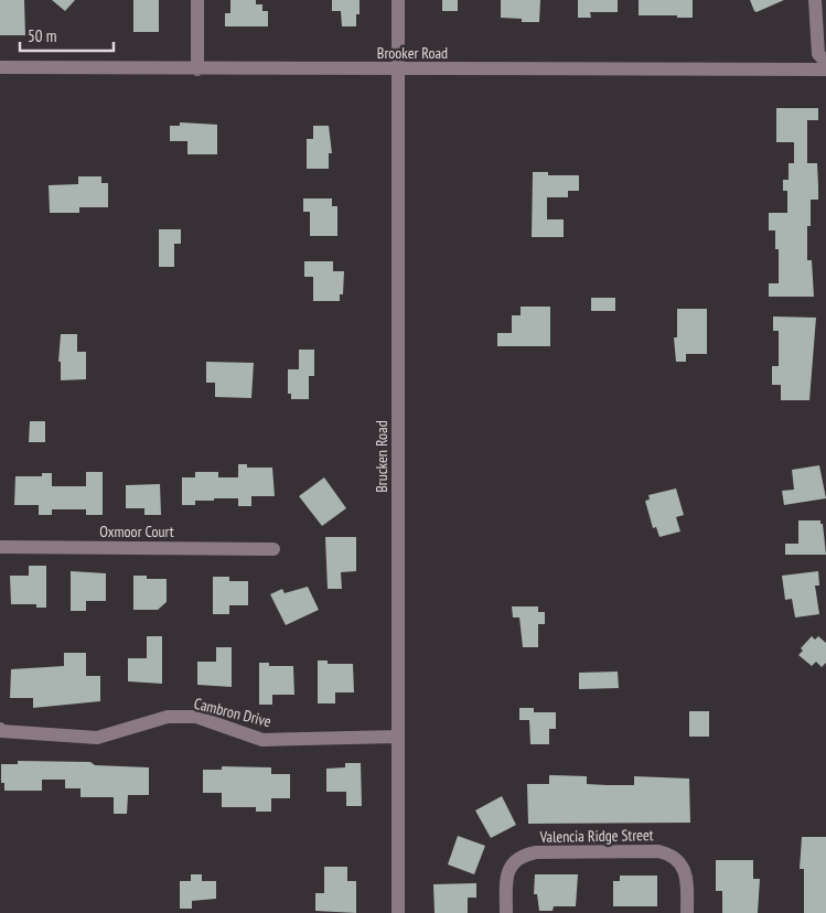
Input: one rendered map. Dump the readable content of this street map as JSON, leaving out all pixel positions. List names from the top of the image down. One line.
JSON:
{"streets":{"street":["Brooker Road","Brucken Road","Oxmoor Court","Cambron Drive","Valencia Ridge Street"]},"crossings":[["Brooker Road","Brucken Road"],["Brucken Road","Cambron Drive"]],"scale_bar":"50 m"}
